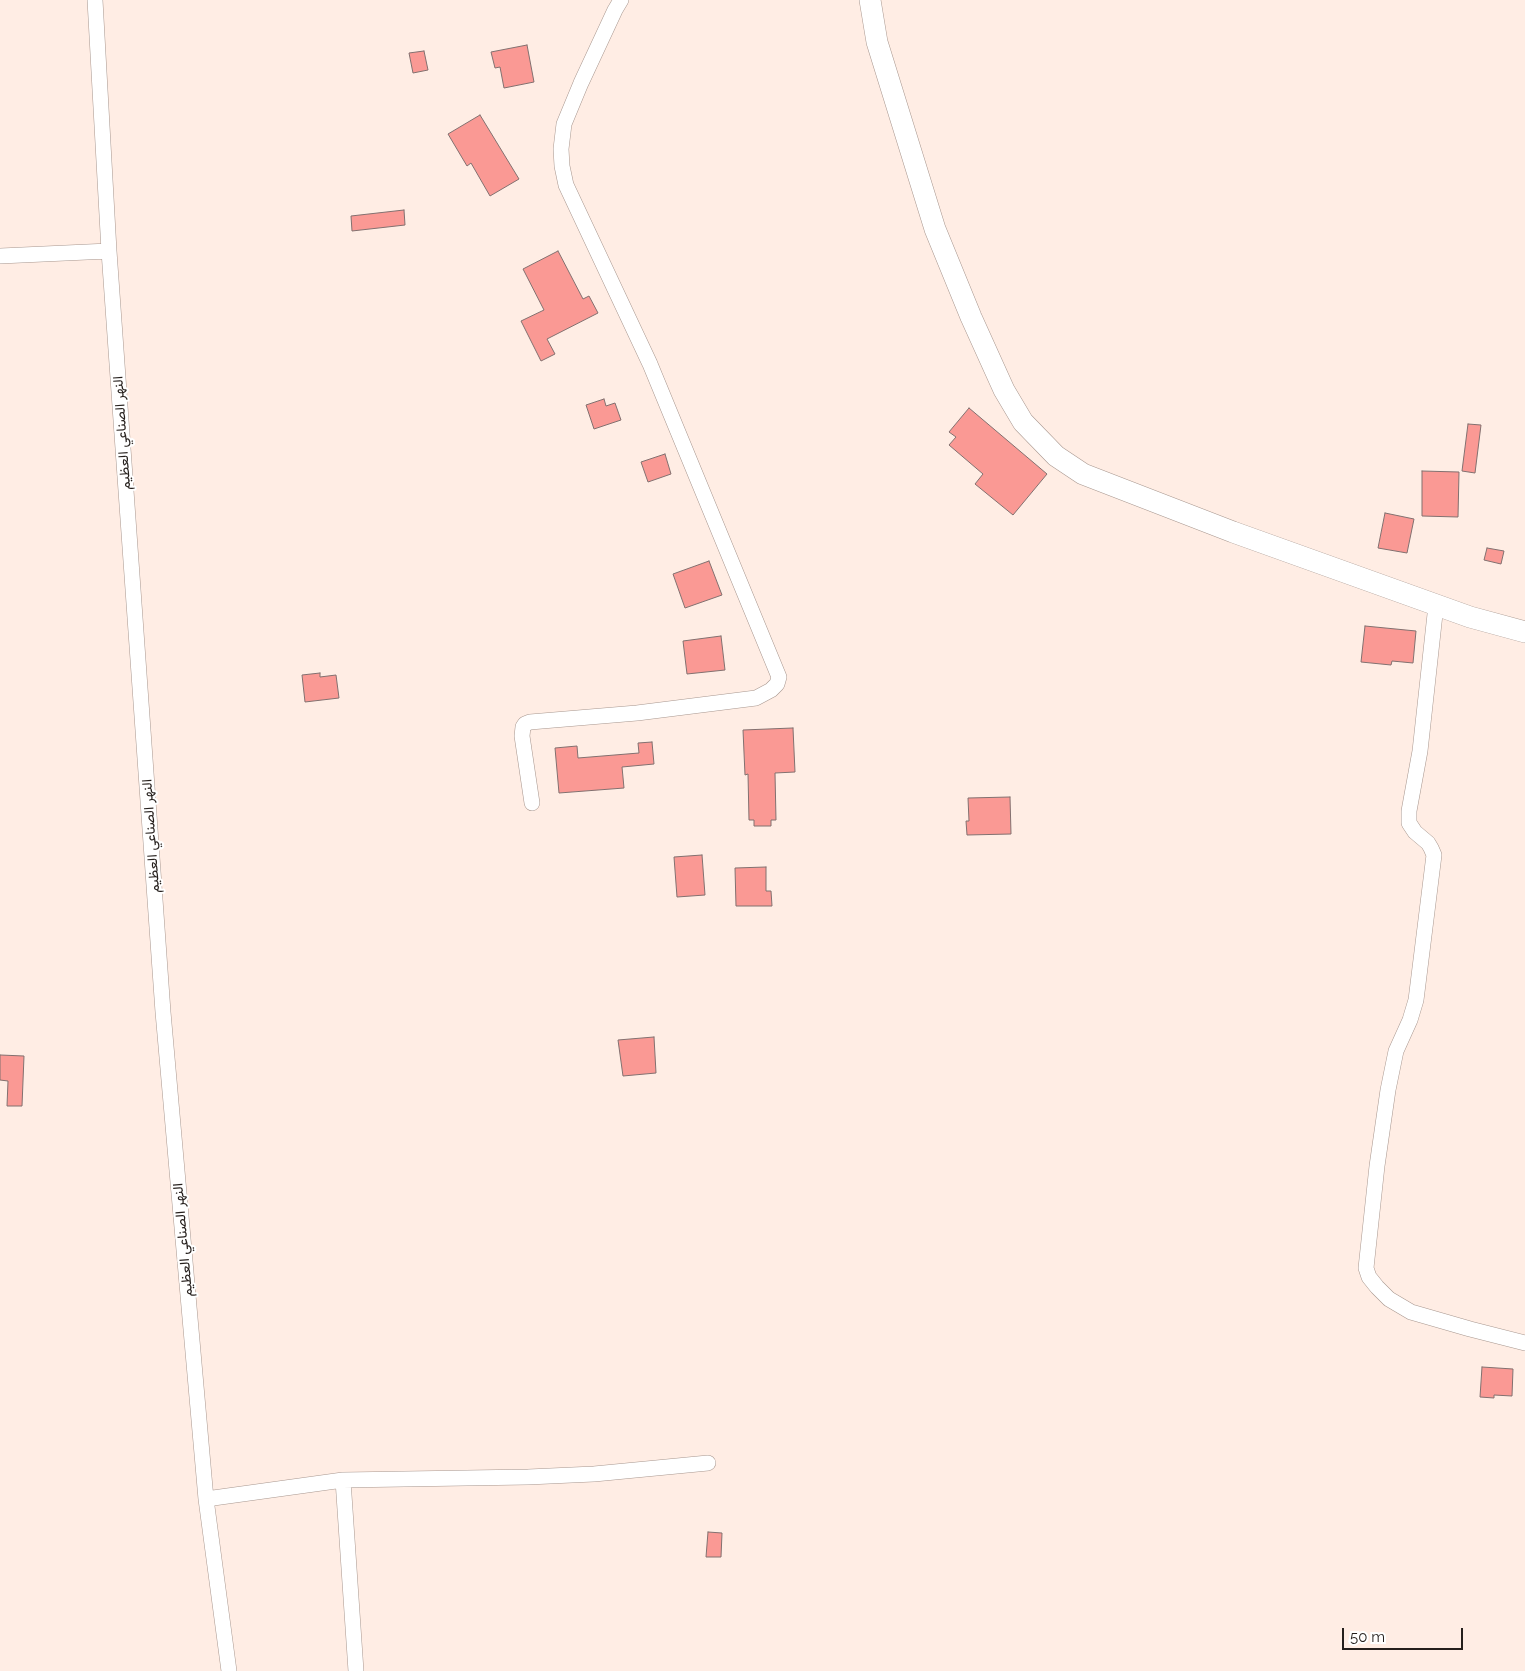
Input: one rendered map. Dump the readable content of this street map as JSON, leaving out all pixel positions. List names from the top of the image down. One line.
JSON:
{"streets":{"street":["النهر الصناعي العظيم"]},"scale_bar":"50 m"}
